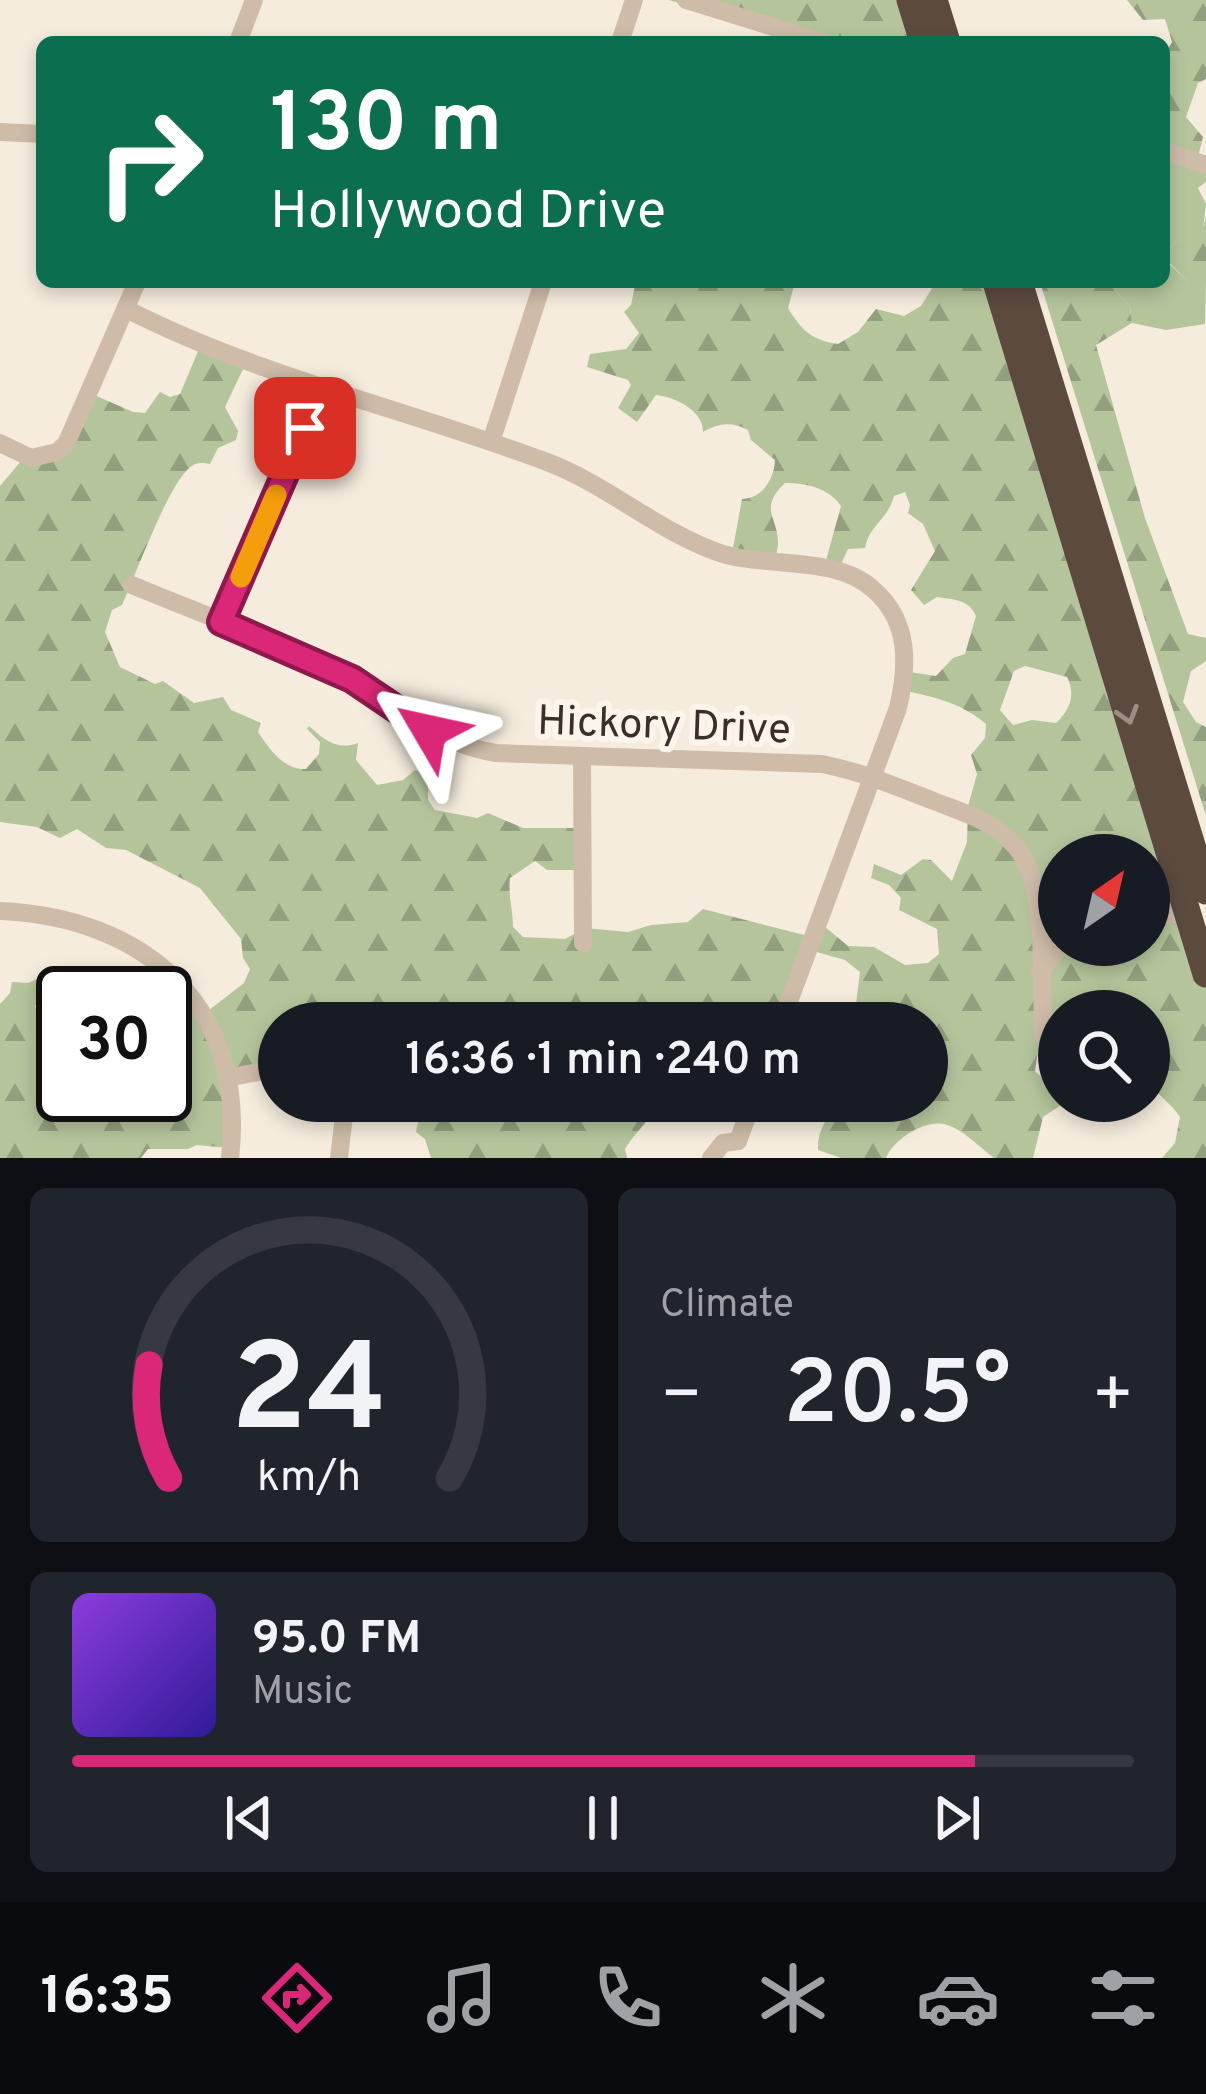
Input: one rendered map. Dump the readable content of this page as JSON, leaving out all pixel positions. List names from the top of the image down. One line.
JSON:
{"streets":{"street":["Hickory Drive"]},"north":"top right","page":{"turn":["130 m","Hollywood Drive"],"limit":"30","trip":"16:36 · 1 min · 240 m","tile":"Climate","heat":["−","20.5°","+"],"song":["95.0 FM","Music"],"tabs":"16:35","gauge":["24","km/h"]}}
